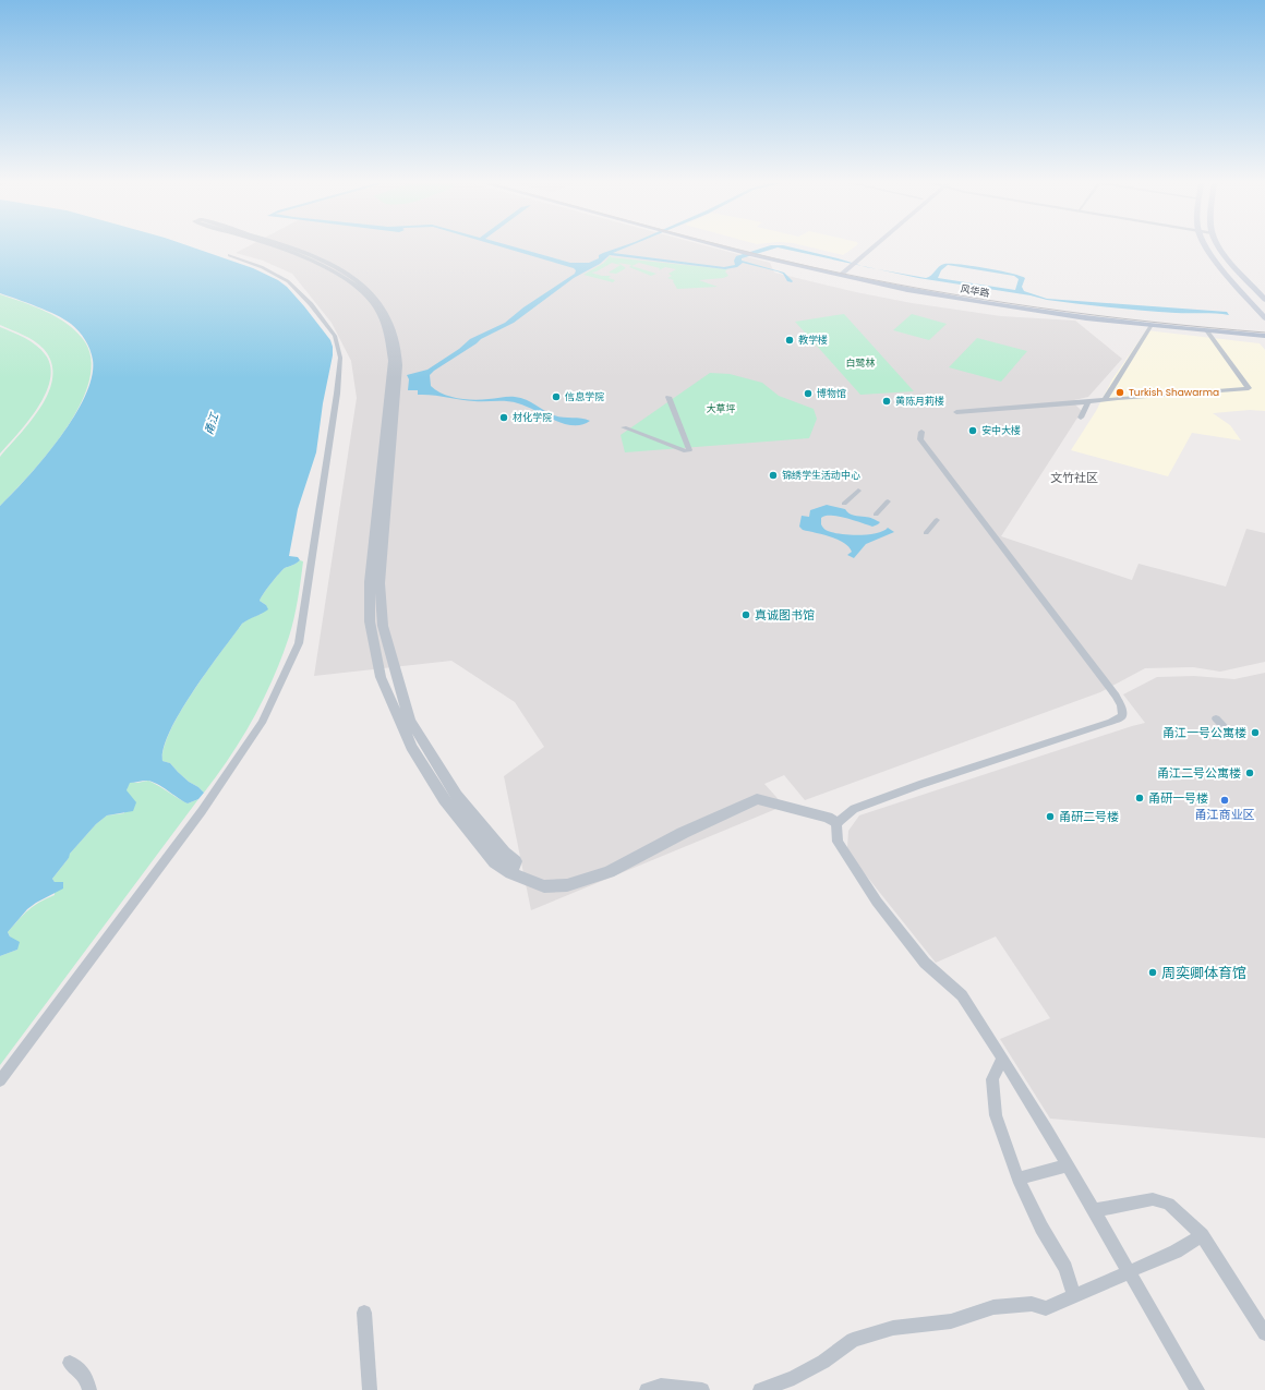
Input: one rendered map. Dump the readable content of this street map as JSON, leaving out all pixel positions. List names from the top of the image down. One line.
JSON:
{"streets":{"main road":["风华路"]},"districts":["文竹社区"],"water":["甬江"],"parks":["白鹭林","大草坪"],"places":["教学楼","Turkish Shawarma","博物馆","信息学院","黄陈月莉楼","材化学院","安中大楼","锦绣学生活动中心","真诚图书馆","甬江一号公寓楼","甬江二号公寓楼","甬研一号楼","甬江商业区","甬研二号楼","周奕卿体育馆"]}
